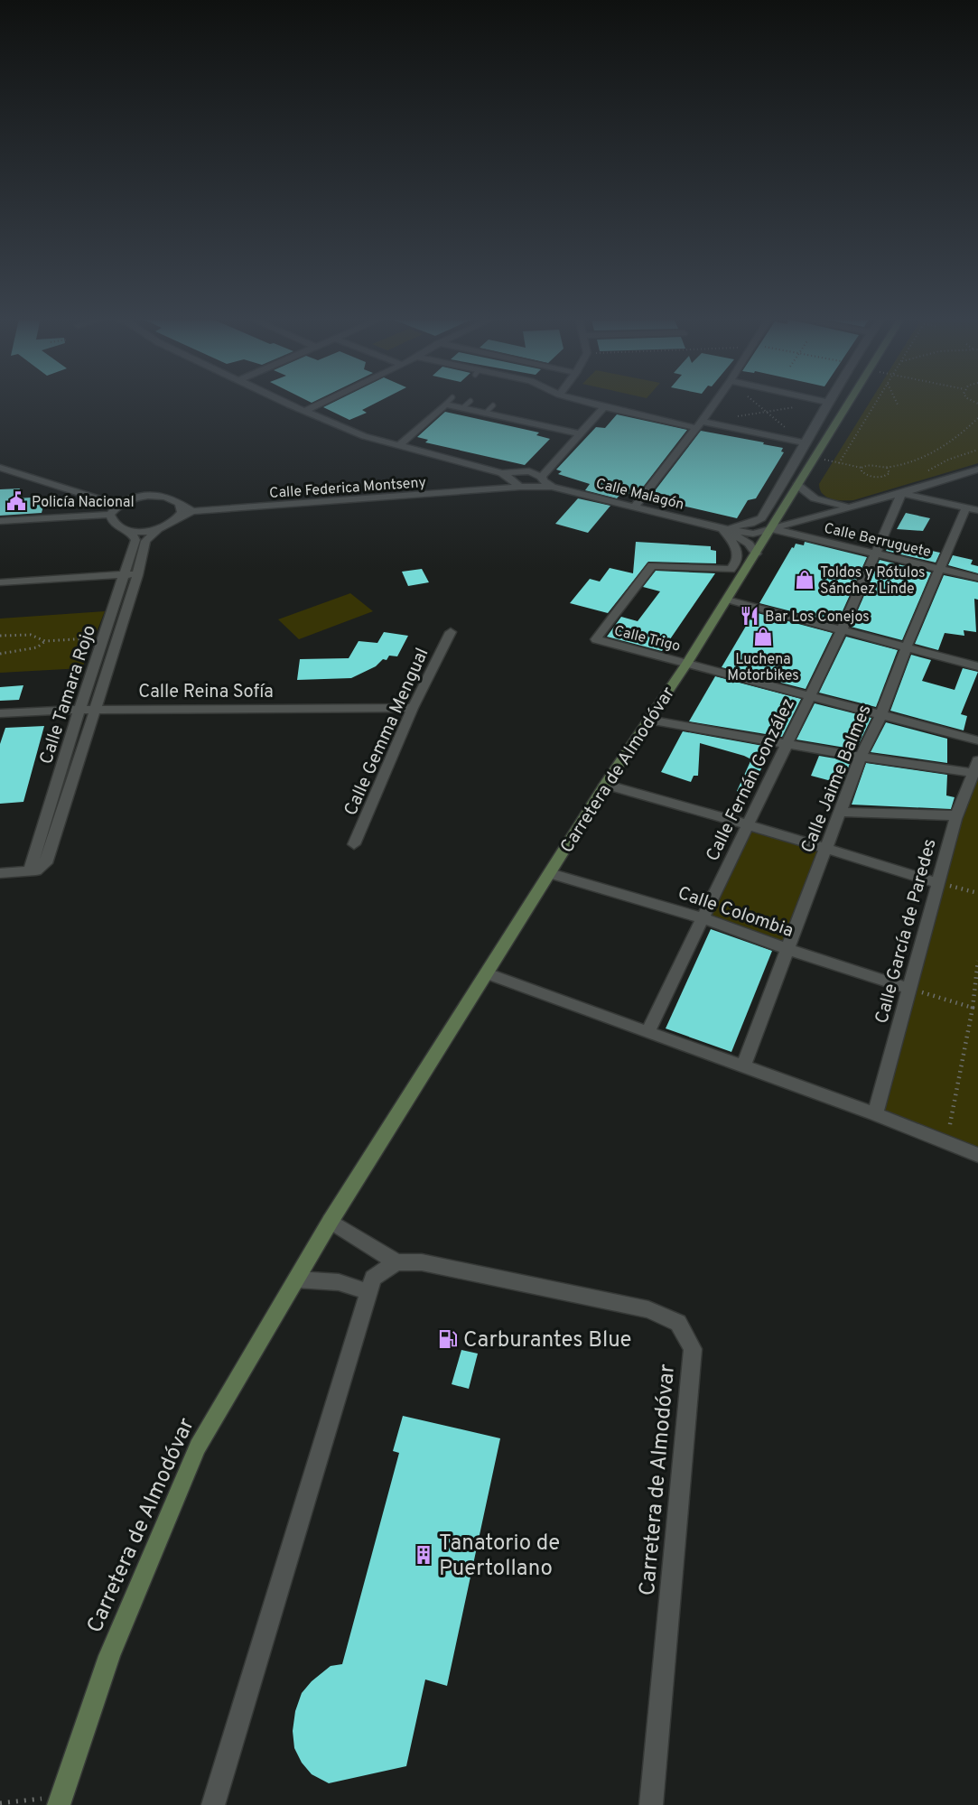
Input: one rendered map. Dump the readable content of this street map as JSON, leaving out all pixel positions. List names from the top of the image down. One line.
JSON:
{"streets":{"main road":["Carretera de Almodóvar"],"street":["Calle Federica Montseny","Calle Malagón","Calle Berruguete","Calle Trigo","Calle Reina Sofía","Calle Tamara Rojo","Calle Gemma Mengual","Calle Jaime Balmes","Calle Fernán González","Calle Colombia","Calle García de Paredes"]},"crossings":[["Calle Federica Montseny","Calle Malagón"],["Calle Federica Montseny","Calle Tamara Rojo"],["Calle Malagón","Calle Berruguete"],["Calle Malagón","Calle Trigo"],["Calle Malagón","Carretera de Almodóvar"],["Calle Berruguete","Carretera de Almodóvar"],["Calle Berruguete","Calle Jaime Balmes"],["Calle Berruguete","Calle Fernán González"],["Calle Trigo","Carretera de Almodóvar"],["Calle Reina Sofía","Calle Tamara Rojo"],["Calle Reina Sofía","Calle Gemma Mengual"],["Carretera de Almodóvar","Calle Colombia"],["Calle Jaime Balmes","Calle Colombia"],["Calle Fernán González","Calle Colombia"],["Calle Colombia","Calle García de Paredes"]],"places":{"public building":["Policía Nacional"],"shop":["Toldos y Rótulos Sánchez Linde","Luchena Motorbikes"],"restaurant":["Bar Los Conejos"],"fuel station":["Carburantes Blue"],"building":["Tanatorio de Puertollano"]}}
